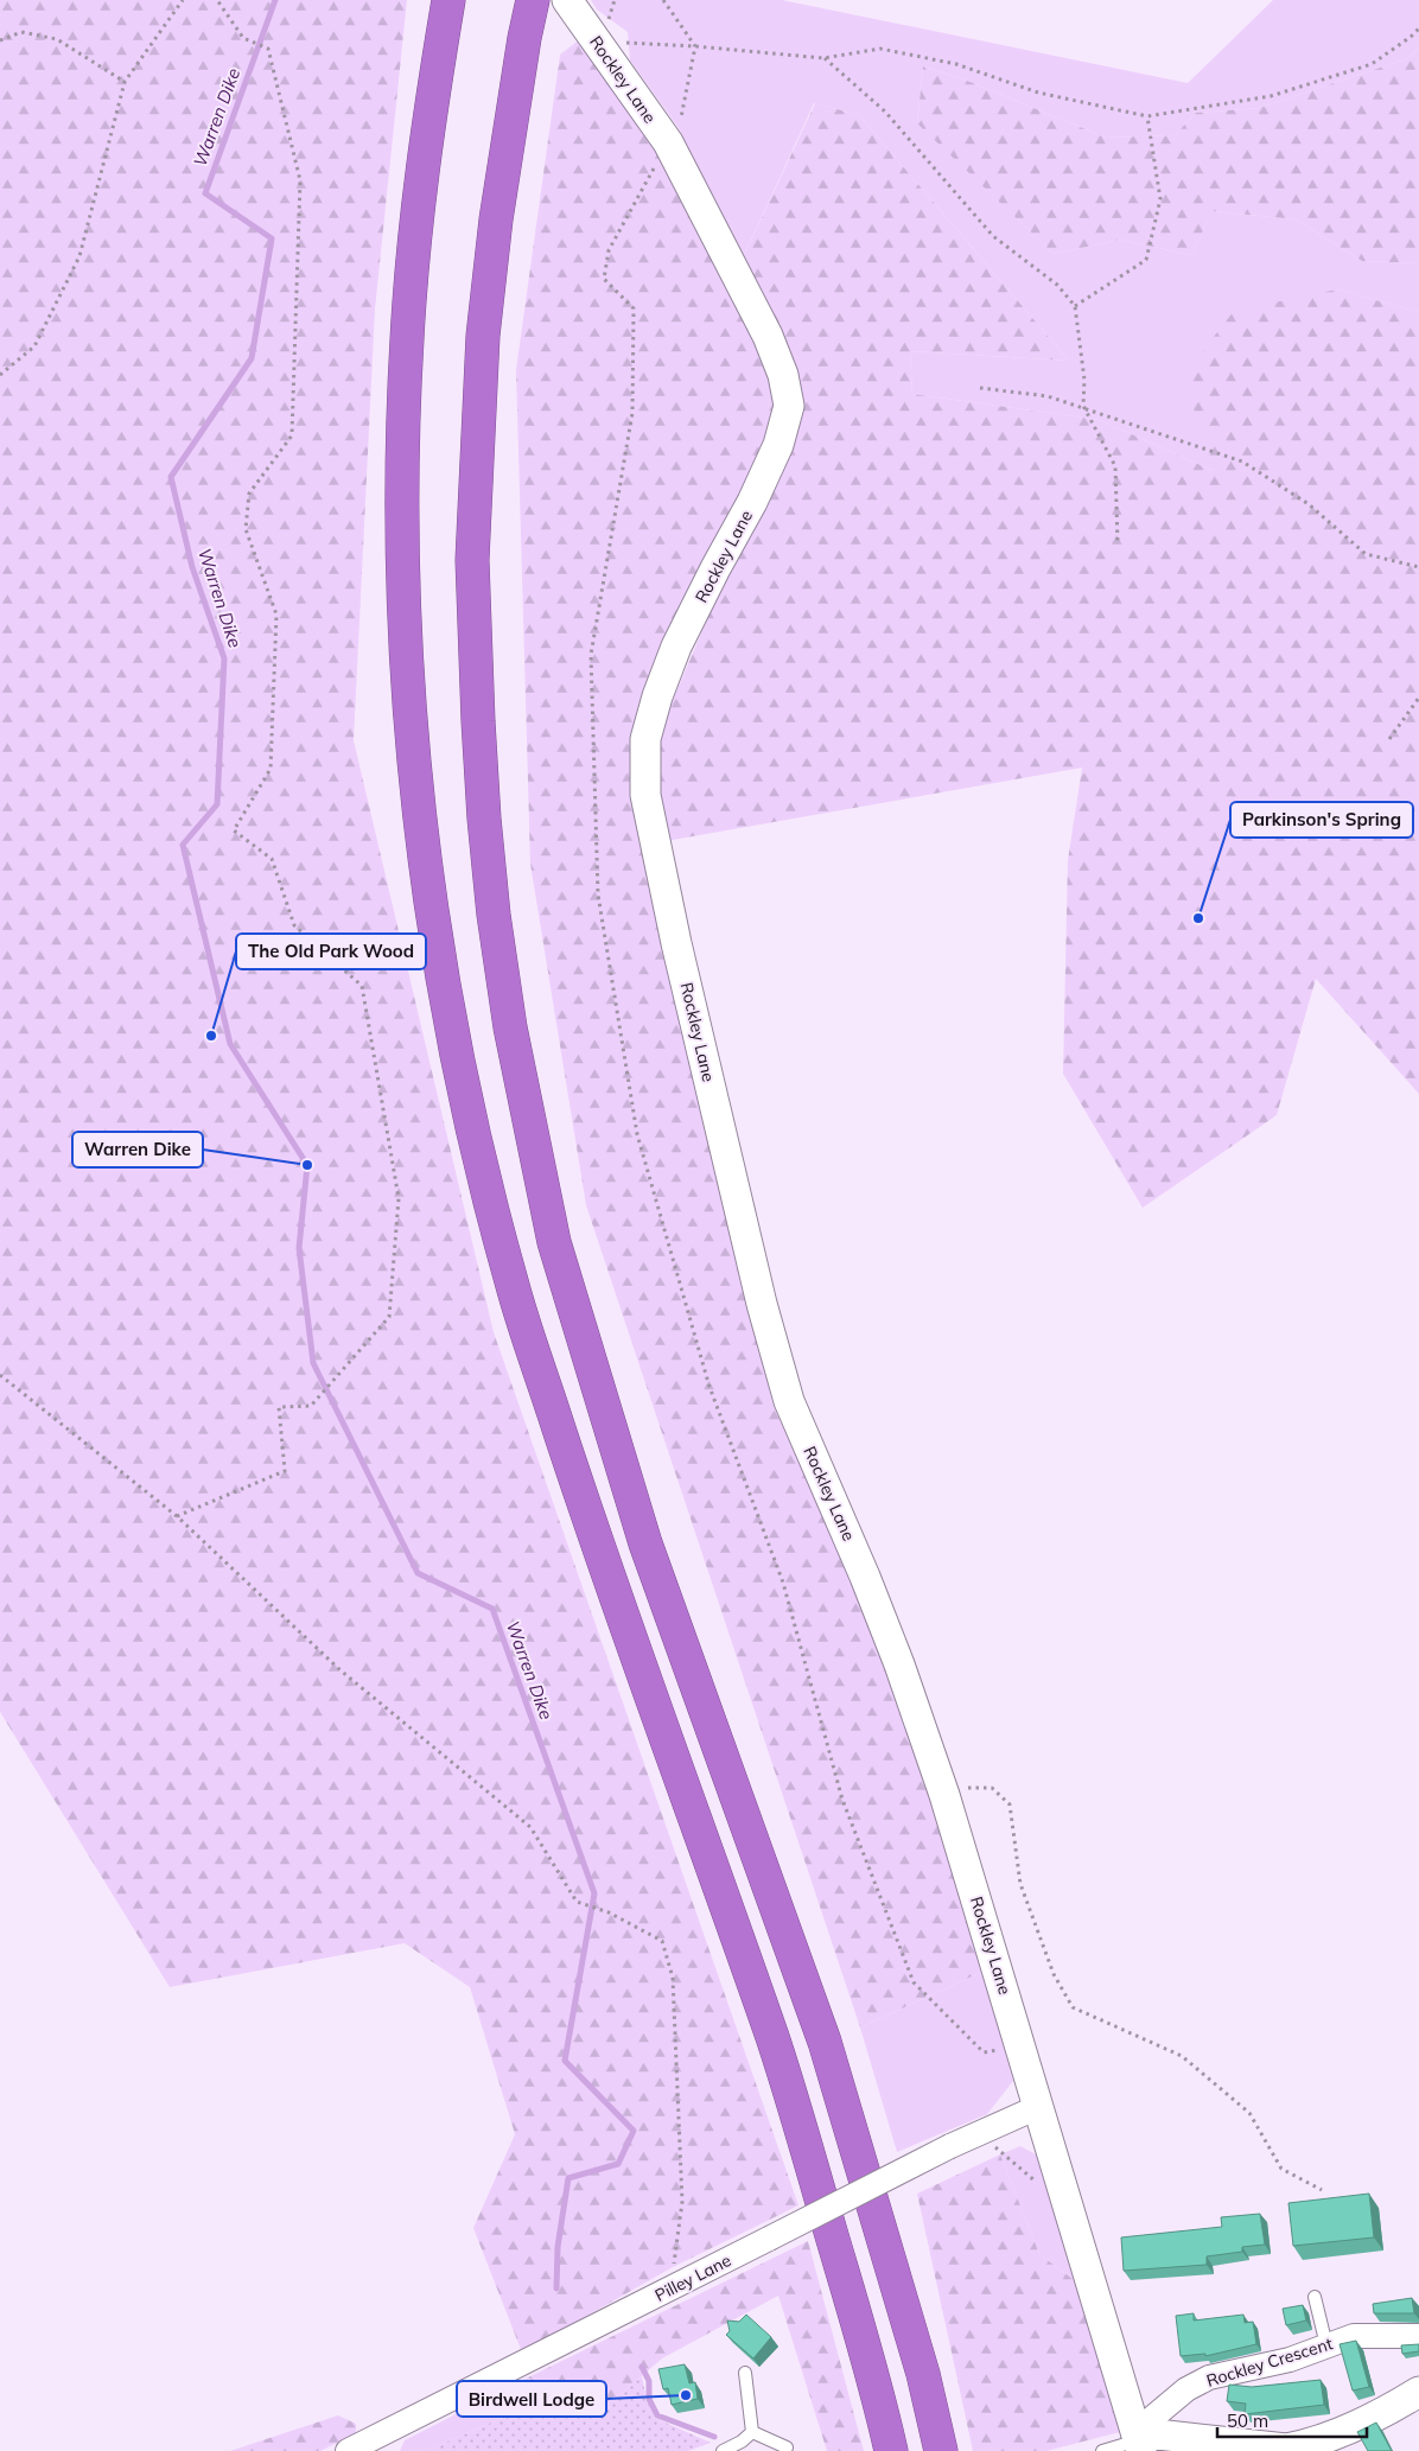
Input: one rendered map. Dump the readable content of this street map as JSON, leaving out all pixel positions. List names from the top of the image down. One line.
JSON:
{"streets":{"street":["Rockley Lane","Pilley Lane","Rockley Crescent"]},"crossings":[["Rockley Lane","Pilley Lane"],["Rockley Lane","Rockley Crescent"]],"water":["Warren Dike"],"places":["Parkinson's Spring","The Old Park Wood","Warren Dike","Birdwell Lodge"],"scale_bar":"50 m"}
